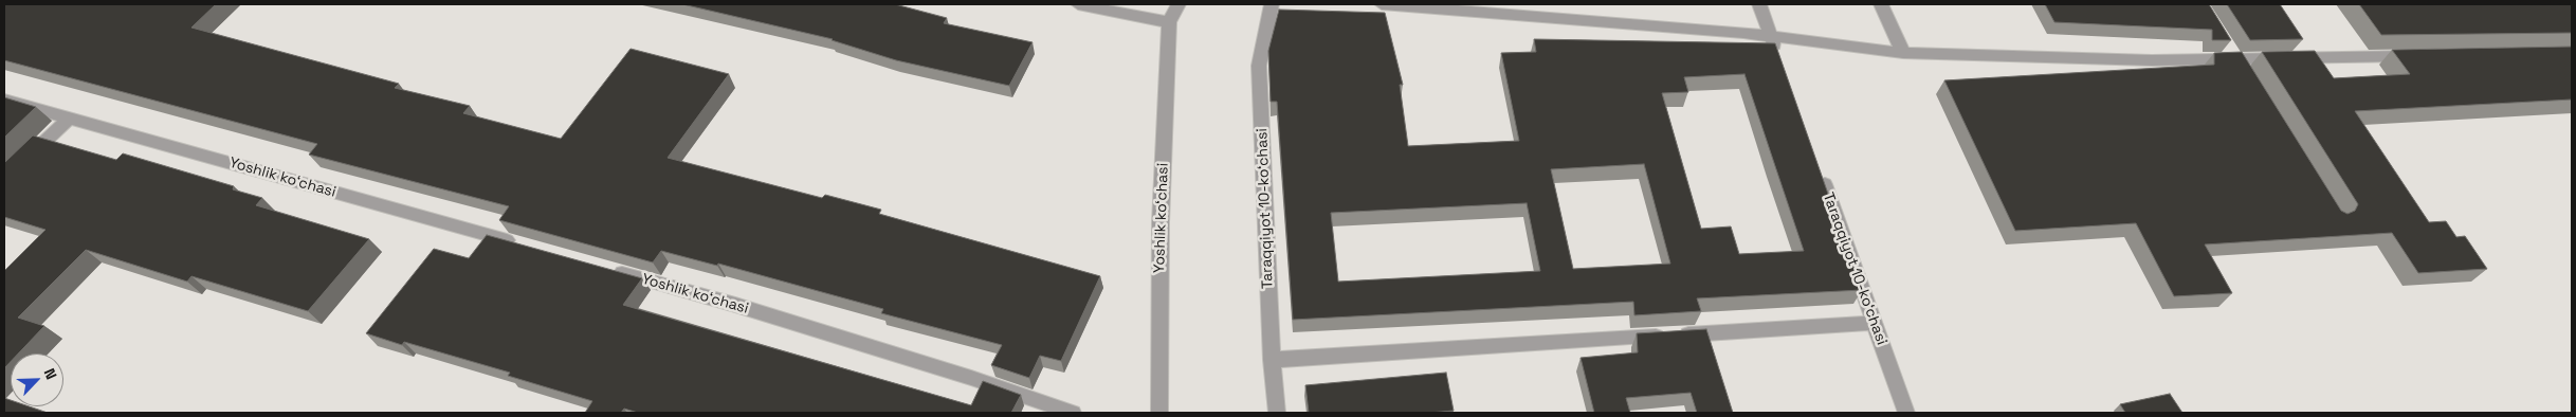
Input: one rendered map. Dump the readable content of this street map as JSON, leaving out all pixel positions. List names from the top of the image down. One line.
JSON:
{"streets":{"street":["Yoshlik koʻchasi","Taraqqiyot 10-koʻchasi"]},"north":"top right"}
